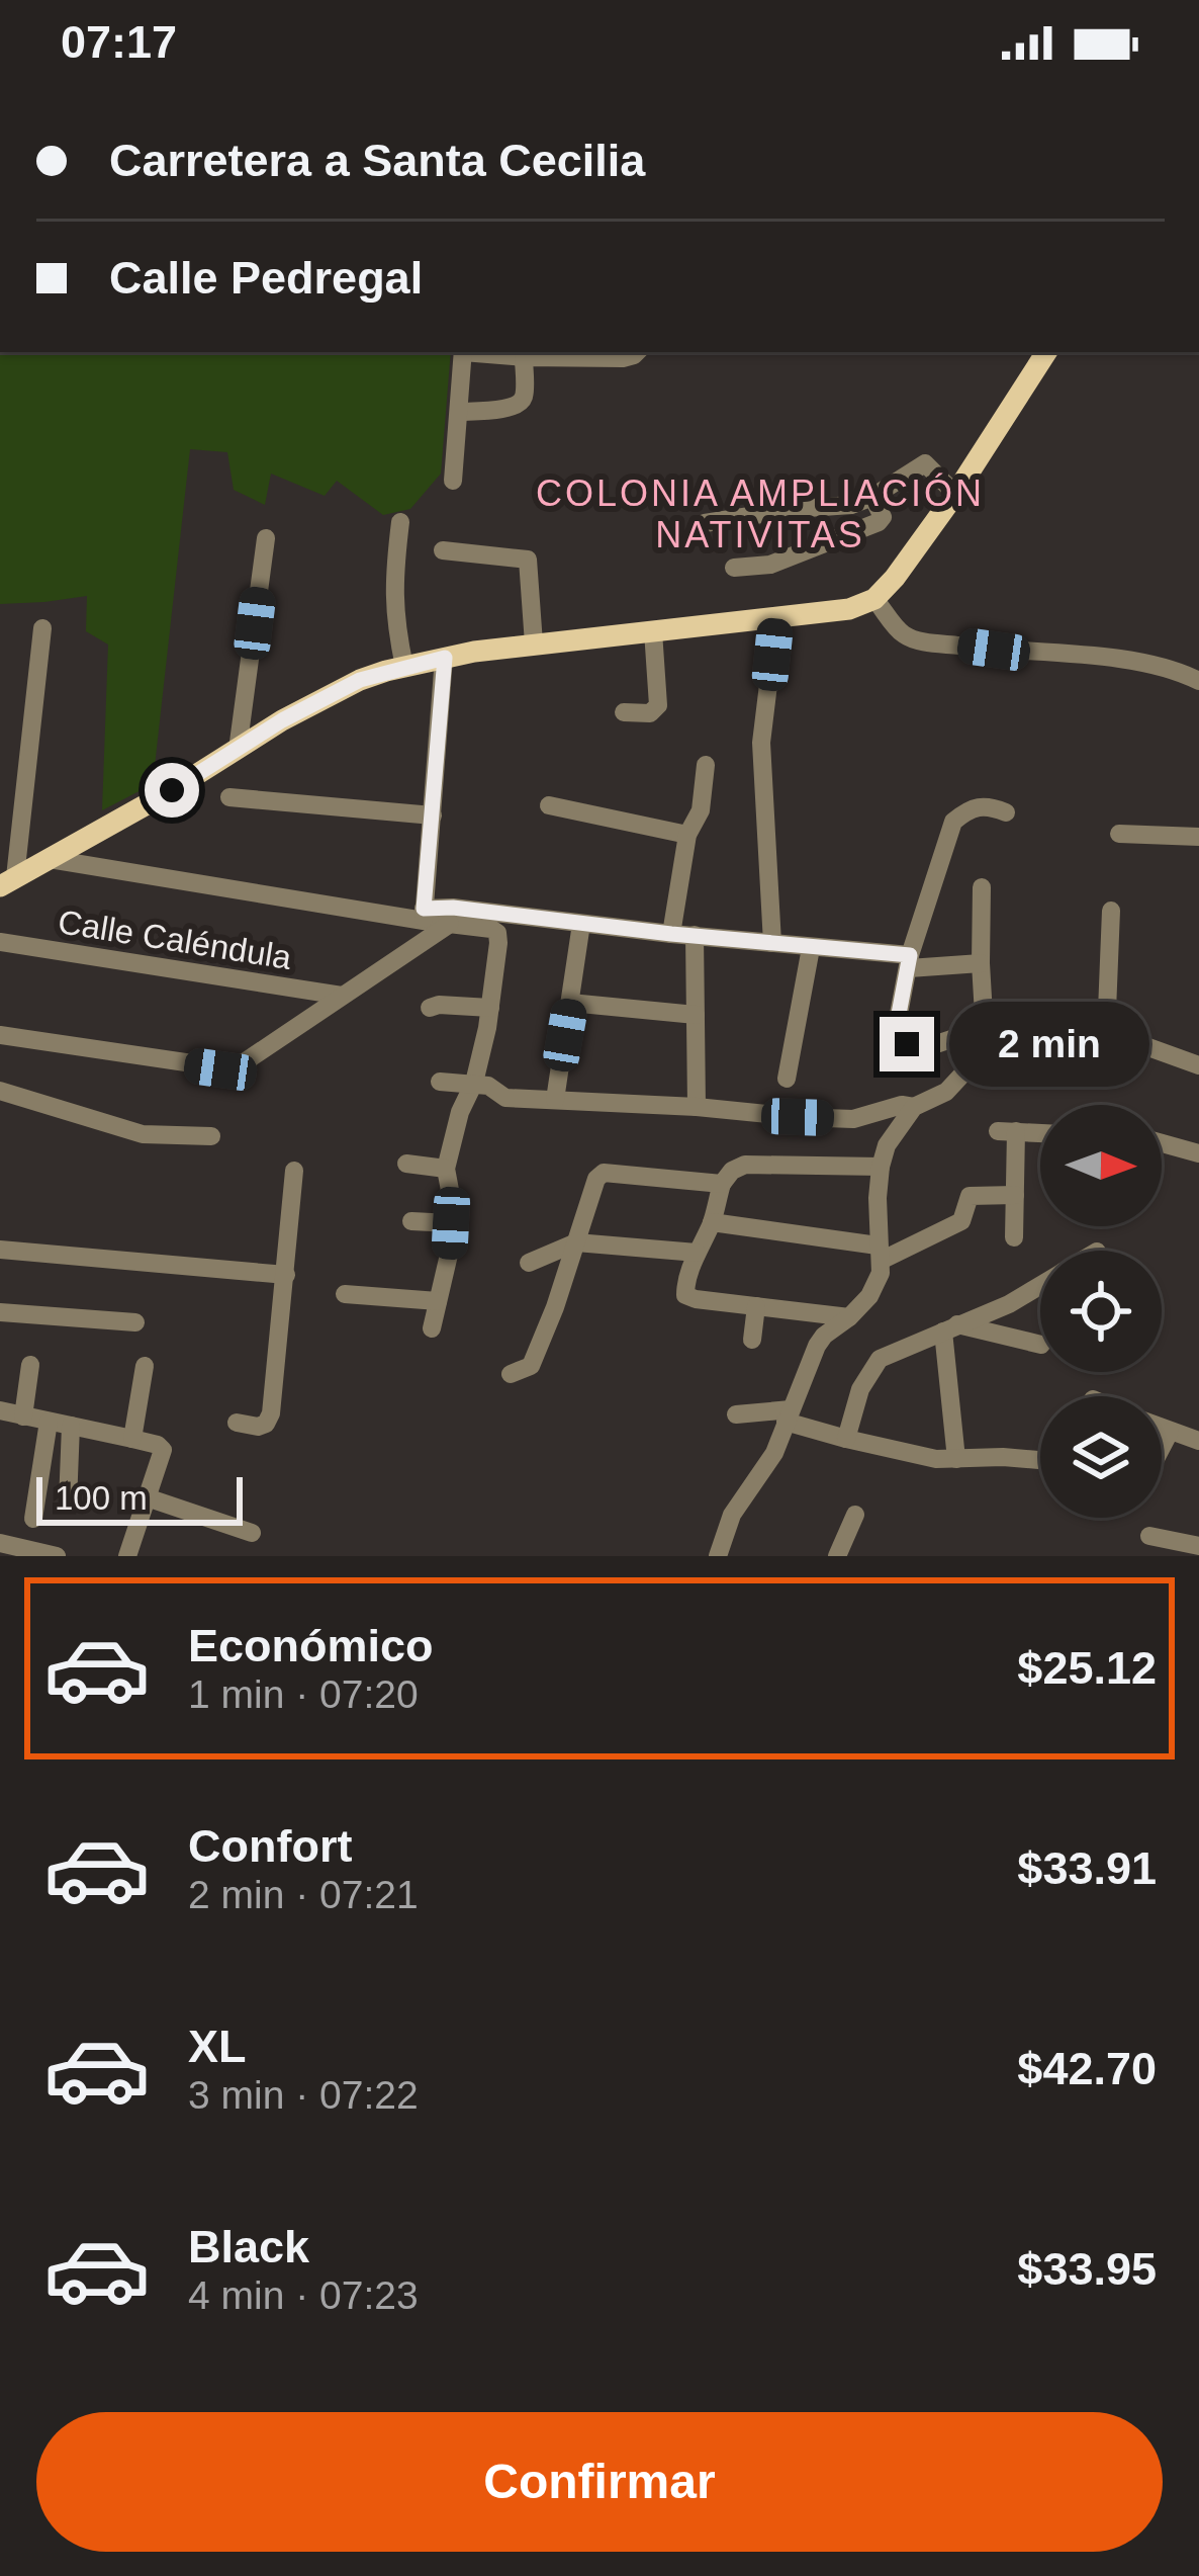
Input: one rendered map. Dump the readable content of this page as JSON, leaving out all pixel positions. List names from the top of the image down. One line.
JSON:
{"streets":{"street":["Calle Caléndula"]},"districts":["COLONIA AMPLIACIÓN NATIVITAS"],"scale_bar":"100 m","north":"right","page":{"status":"07:17","banner":["Carretera a Santa Cecilia","Calle Pedregal"],"bubble":"2 min","scale":"100 m","list":[{"name":"Económico","note":"1 min · 07:20","value":"$25.12"},{"name":"Confort","note":"2 min · 07:21","value":"$33.91"},{"name":"XL","note":"3 min · 07:22","value":"$42.70"},{"name":"Black","note":"4 min · 07:23","value":"$33.95"}],"buttons":"Confirmar"}}
